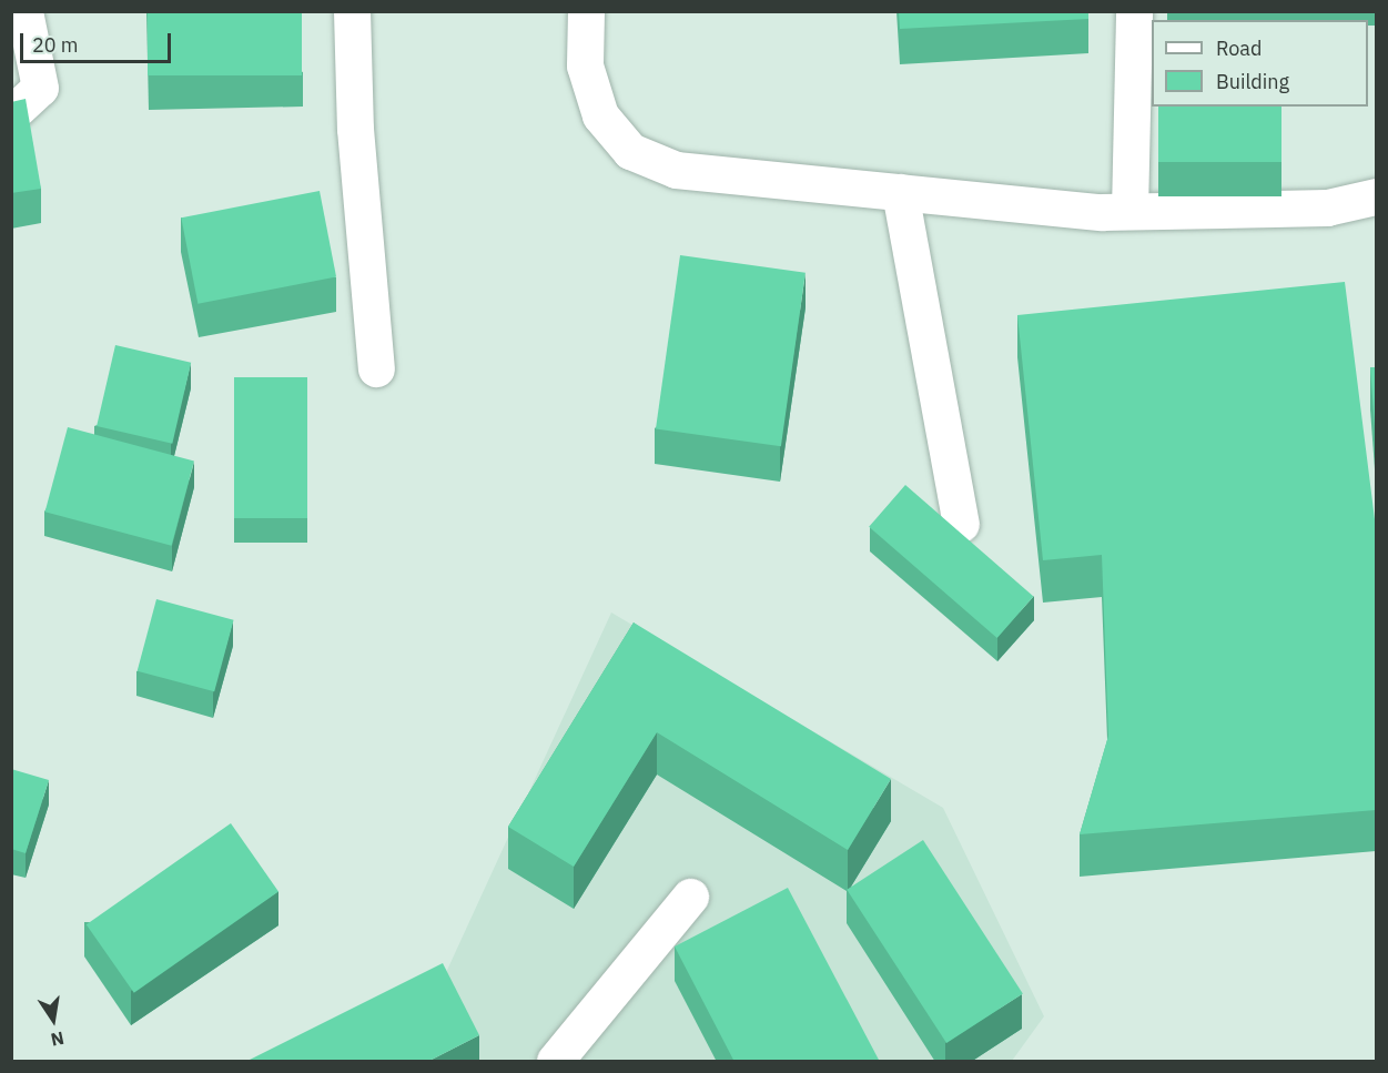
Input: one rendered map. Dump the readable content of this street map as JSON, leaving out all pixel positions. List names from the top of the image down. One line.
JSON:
{"legend":["Road","Building"],"scale_bar":"20 m","north":"bottom"}
